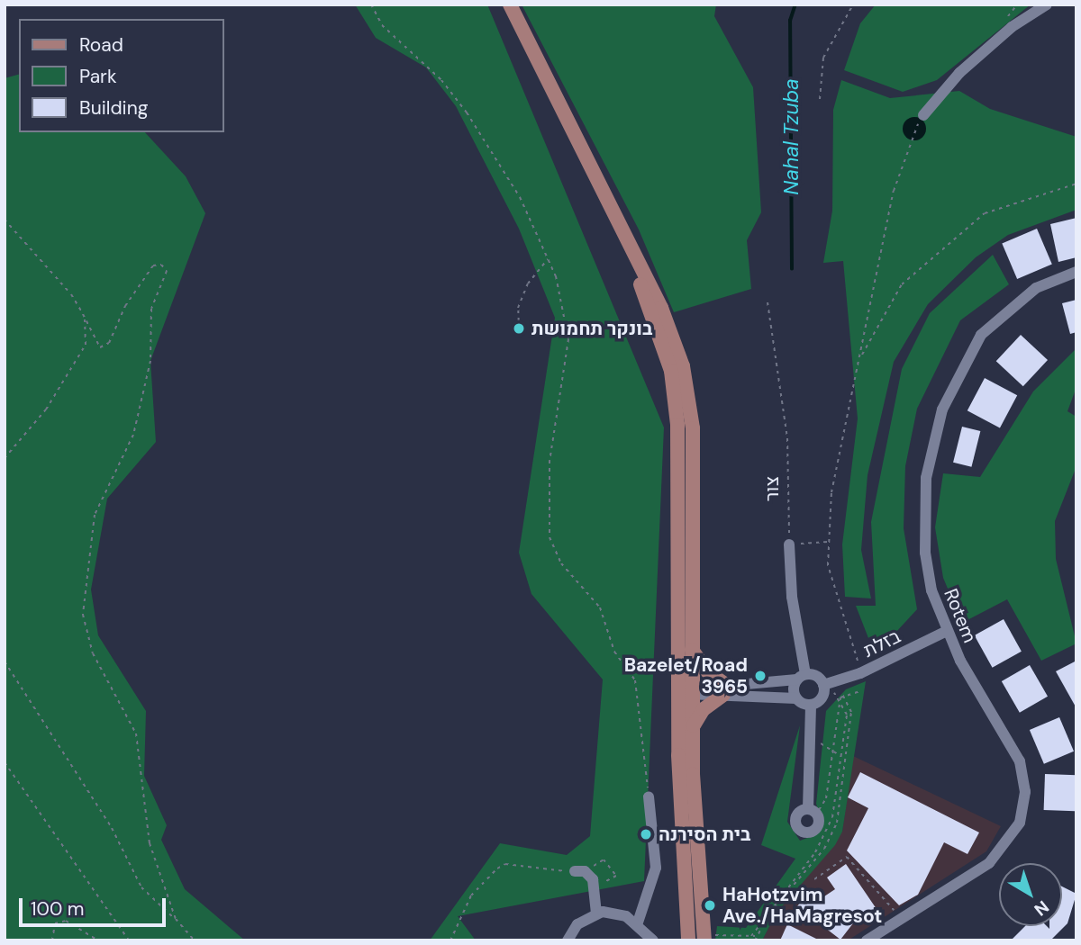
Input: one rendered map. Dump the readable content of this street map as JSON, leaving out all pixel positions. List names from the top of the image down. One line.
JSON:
{"streets":{"street":["Rotem","בזלת"],"path":["צור"]},"crossings":[["Rotem","בזלת"]],"water":["Nahal Tzuba"],"places":["בונקר תחמושת","Bazelet/Road 3965","בית הסירנה","HaHotzvim Ave./HaMagresot"],"legend":["Road","Park","Building"],"scale_bar":"100 m","north":"bottom right"}
